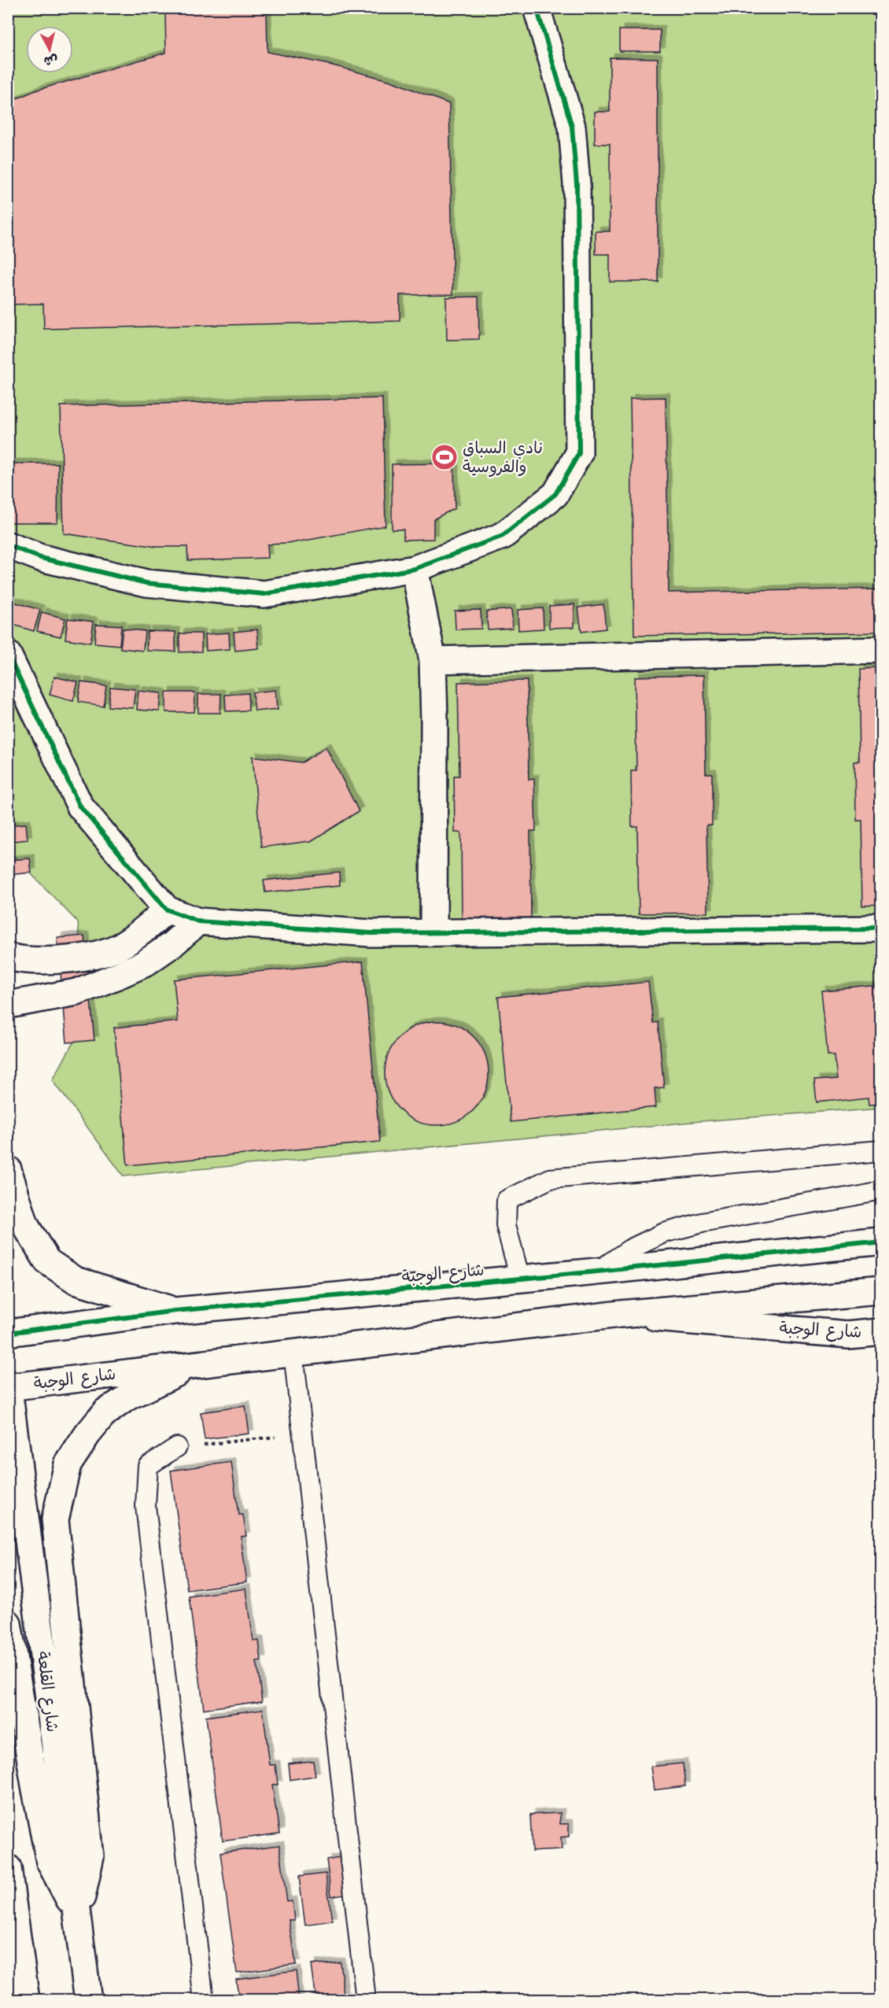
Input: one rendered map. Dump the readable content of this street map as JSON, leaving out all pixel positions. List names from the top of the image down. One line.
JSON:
{"streets":{"street":["شارع الوجبة","شارع القلعة"]},"crossings":[["شارع الوجبة","شارع القلعة"]],"places":{"sports":["نادي السباق والفروسية"]},"north":"bottom"}
